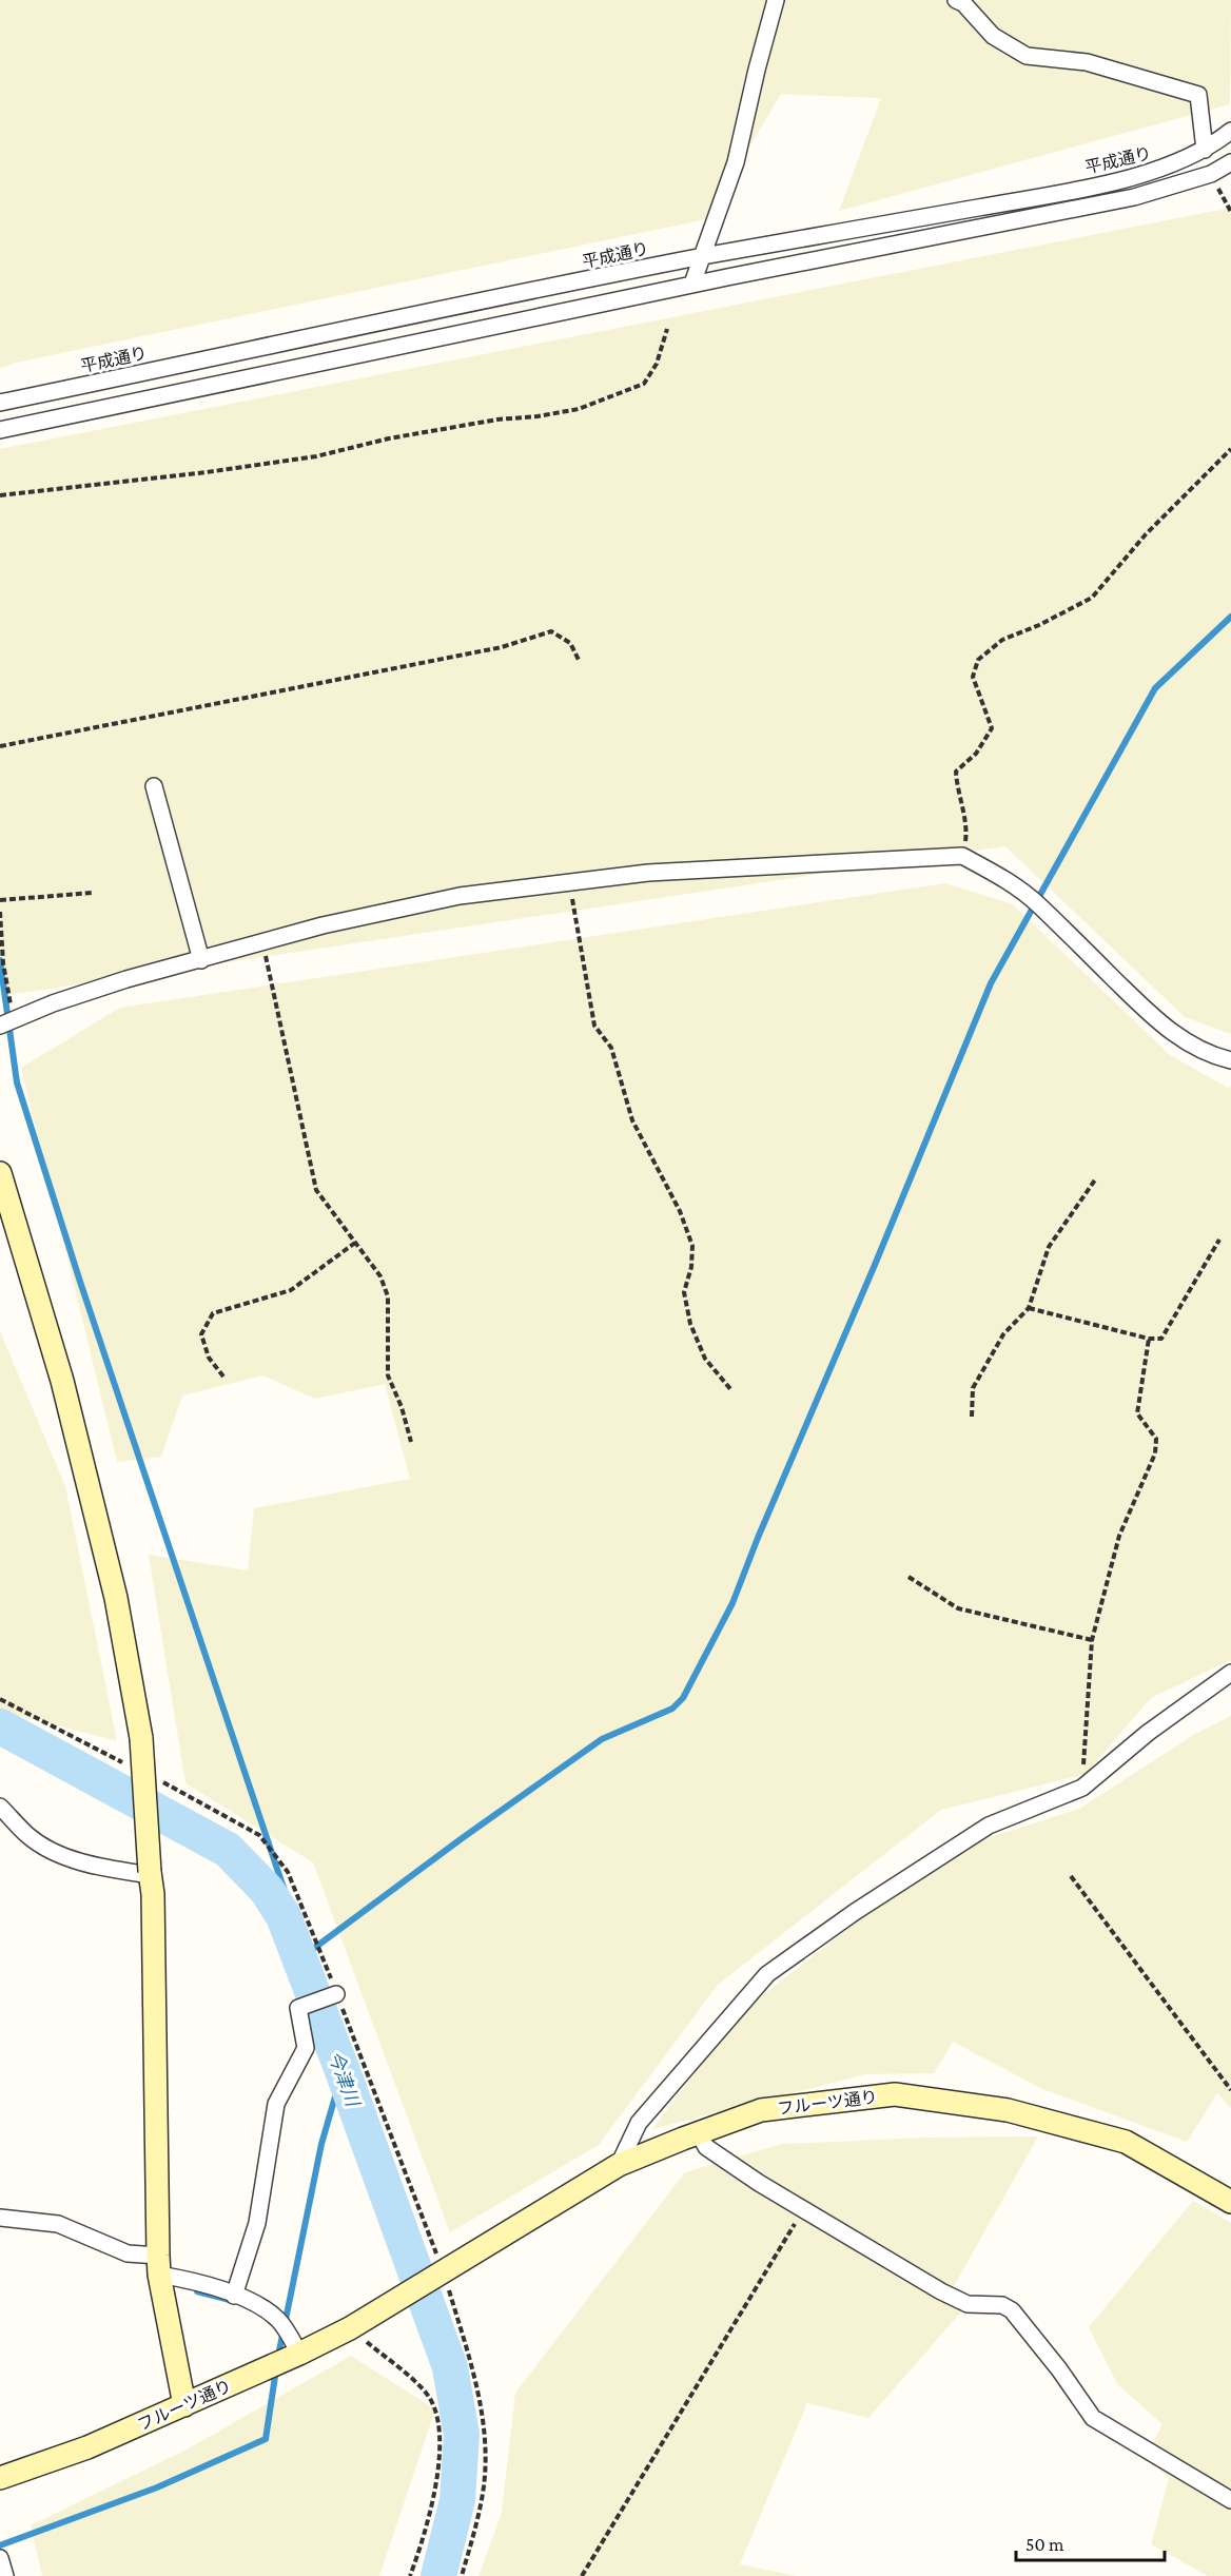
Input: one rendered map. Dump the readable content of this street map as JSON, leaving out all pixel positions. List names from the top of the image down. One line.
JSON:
{"streets":{"street":["平成通り","フルーツ通り"]},"water":["今津川"],"scale_bar":"50 m"}
